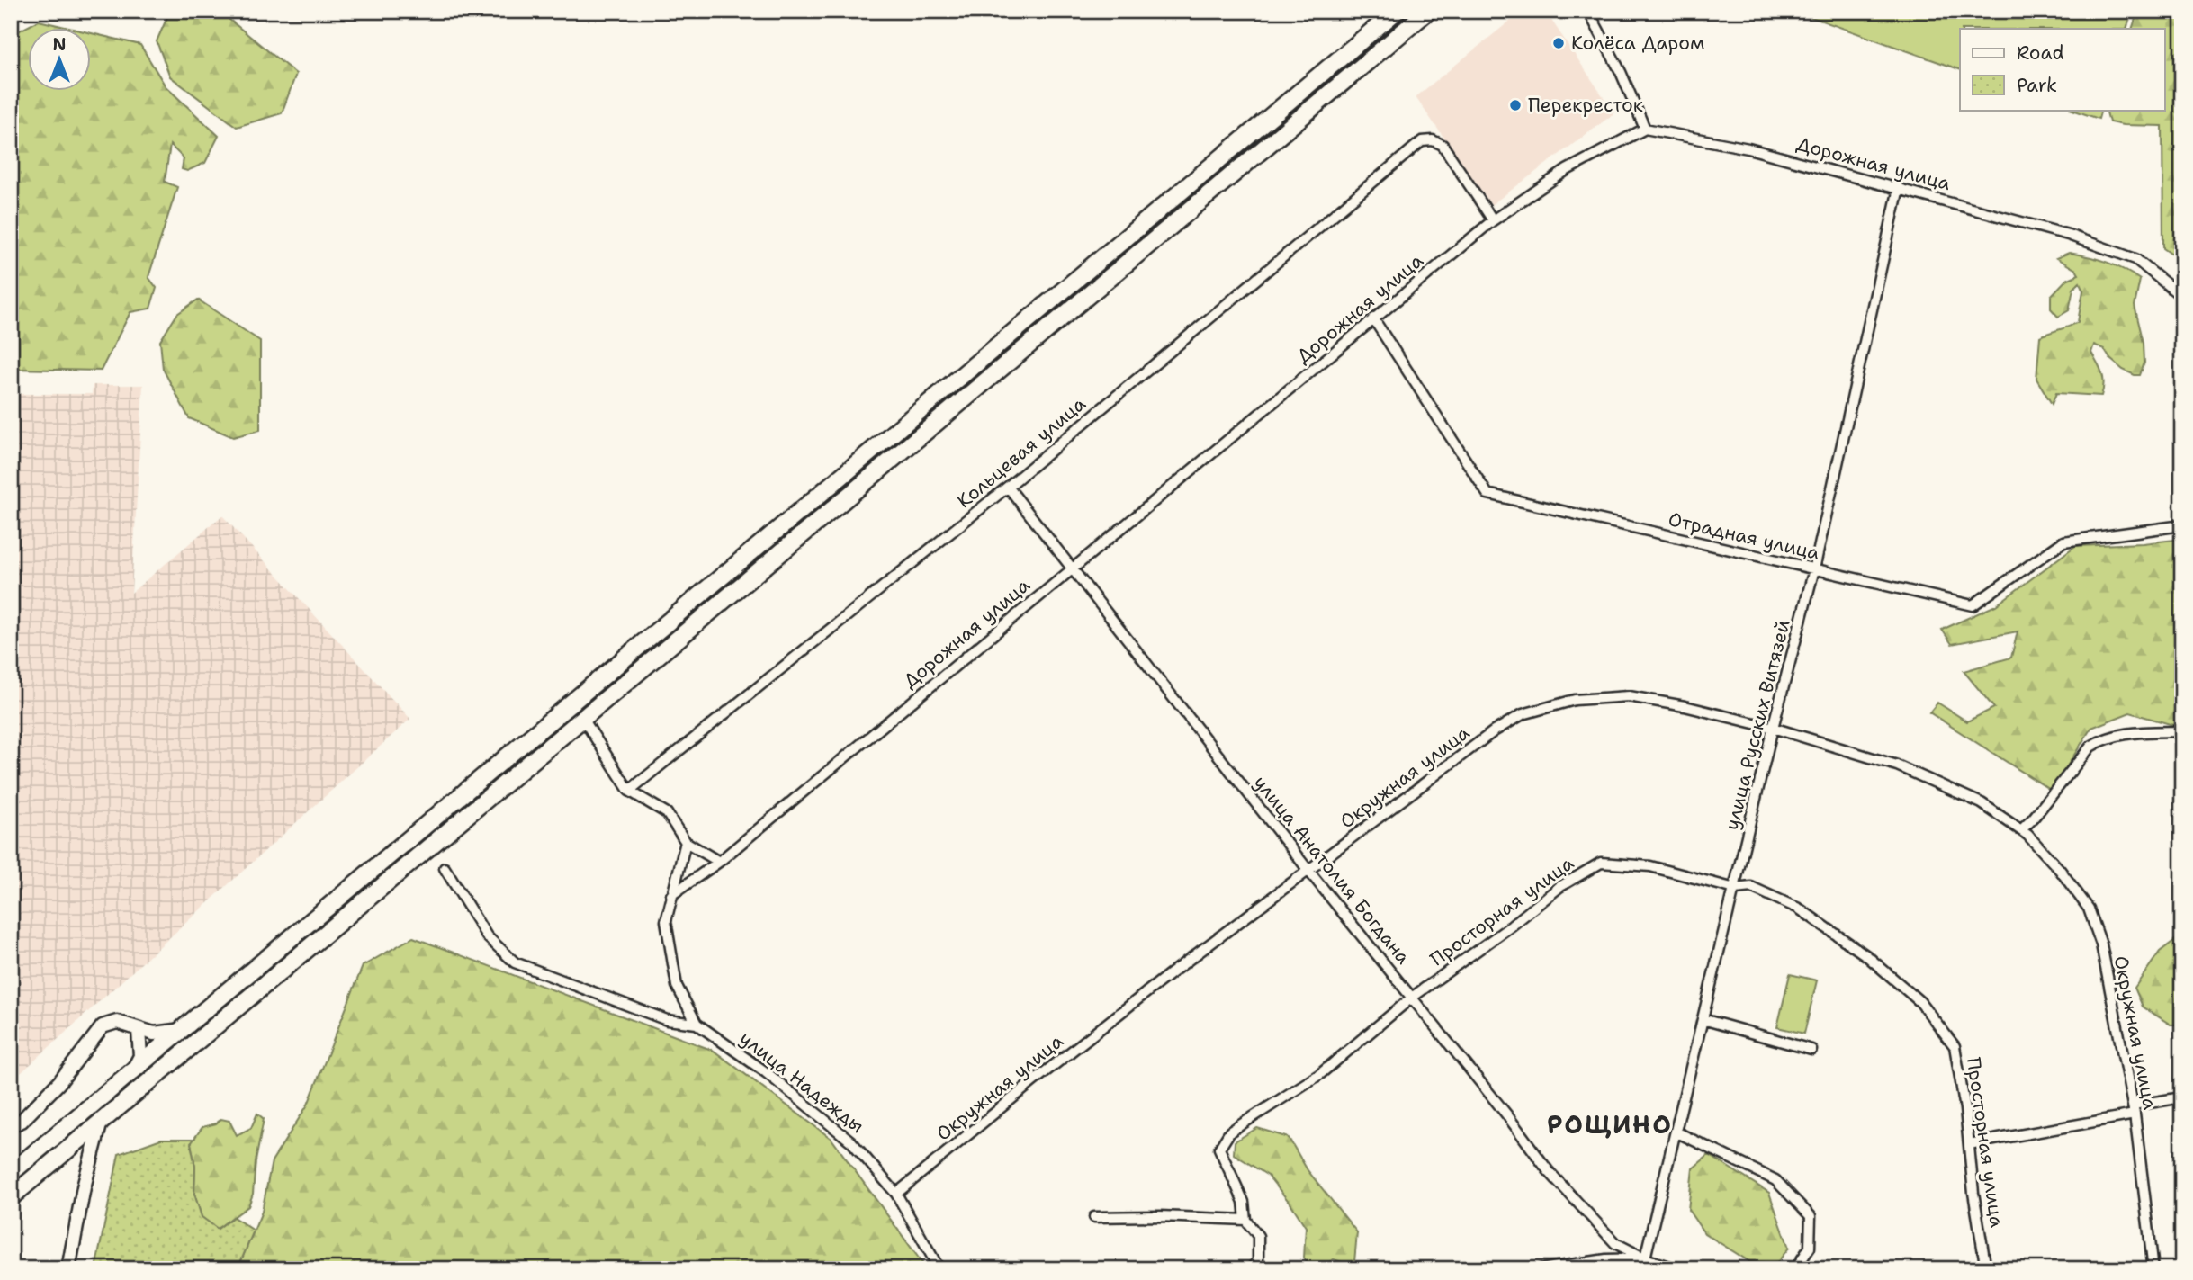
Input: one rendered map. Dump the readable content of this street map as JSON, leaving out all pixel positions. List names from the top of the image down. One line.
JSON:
{"streets":{"street":["Дорожная улица","Кольцевая улица","Отрадная улица","улица Русских Витязей","Окружная улица","улица Анатолия Богдана","Просторная улица","улица Надежды"]},"crossings":[["Дорожная улица","Кольцевая улица"],["Дорожная улица","Отрадная улица"],["Дорожная улица","улица Русских Витязей"],["Дорожная улица","улица Анатолия Богдана"],["Дорожная улица","улица Надежды"],["Кольцевая улица","улица Анатолия Богдана"],["Отрадная улица","улица Русских Витязей"],["улица Русских Витязей","Окружная улица"],["улица Русских Витязей","улица Анатолия Богдана"],["улица Русских Витязей","Просторная улица"],["Окружная улица","улица Анатолия Богдана"],["Окружная улица","улица Надежды"],["улица Анатолия Богдана","Просторная улица"]],"districts":["РОЩИНО"],"places":["Колёса Даром","Перекресток"],"legend":["Road","Park"],"north":"top"}
